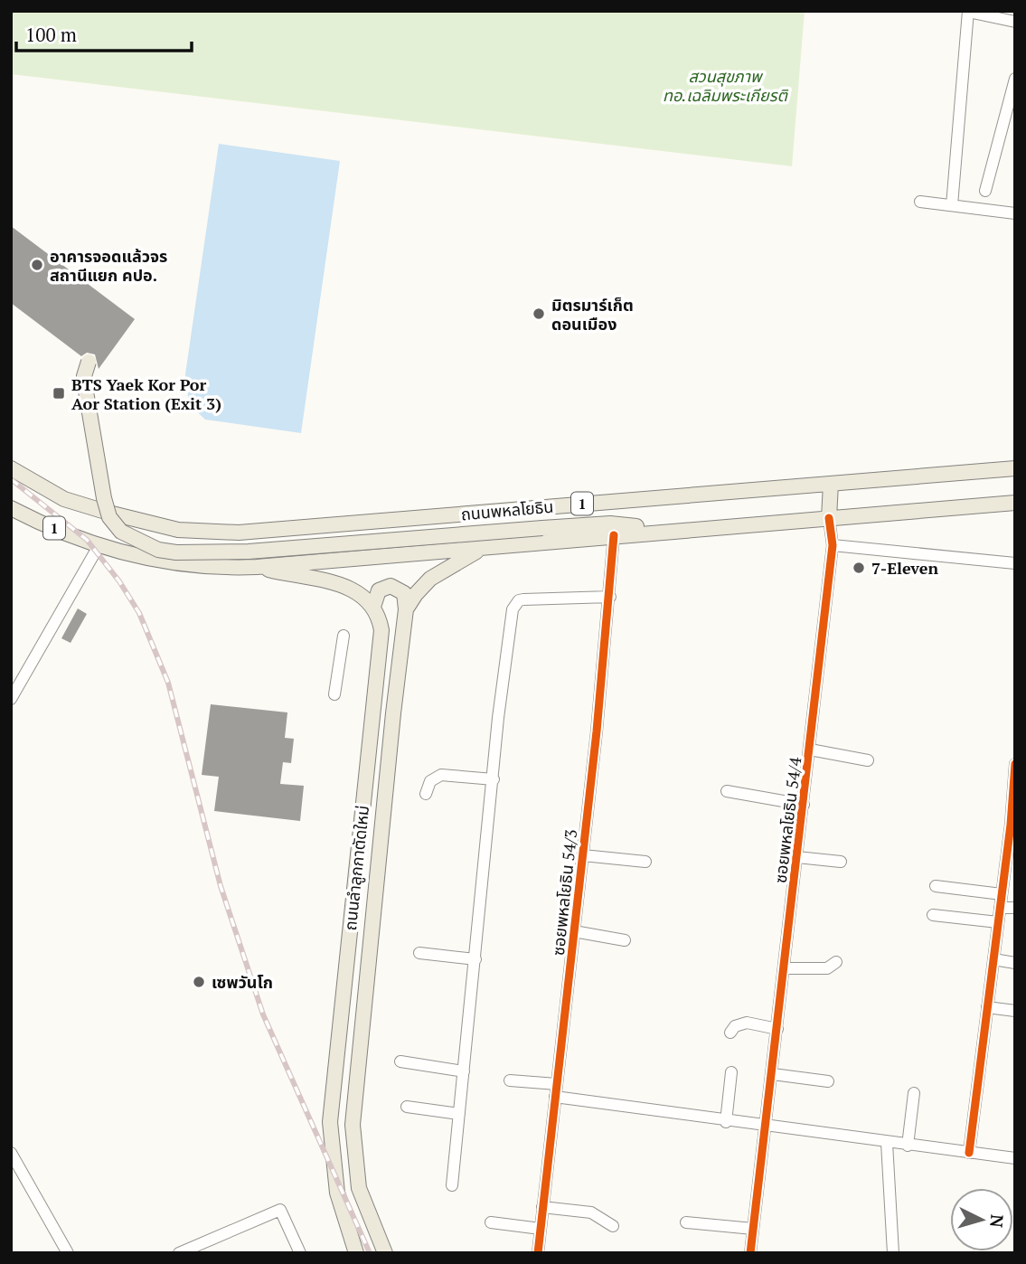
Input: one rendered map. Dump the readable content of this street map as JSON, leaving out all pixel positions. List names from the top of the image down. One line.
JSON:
{"streets":{"main road":["1","ถนนพหลโยธิน","ถนนลำลูกกาตัดใหม่"],"street":["ซอยพหลโยธิน 54/4","ซอยพหลโยธิน 54/3"]},"crossings":[["1","ซอยพหลโยธิน 54/4"],["1","ซอยพหลโยธิน 54/3"]],"parks":["สวนสุขภาพ ทอ.เฉลิมพระเกียรติ"],"places":{"other":["อาคารจอดแล้วจร สถานีแยก คปอ.","มิตรมาร์เก็ต ดอนเมือง","7-Eleven","เซพวันโก"],"transit":["BTS Yaek Kor Por Aor Station (Exit 3)"]},"scale_bar":"100 m","north":"right"}
